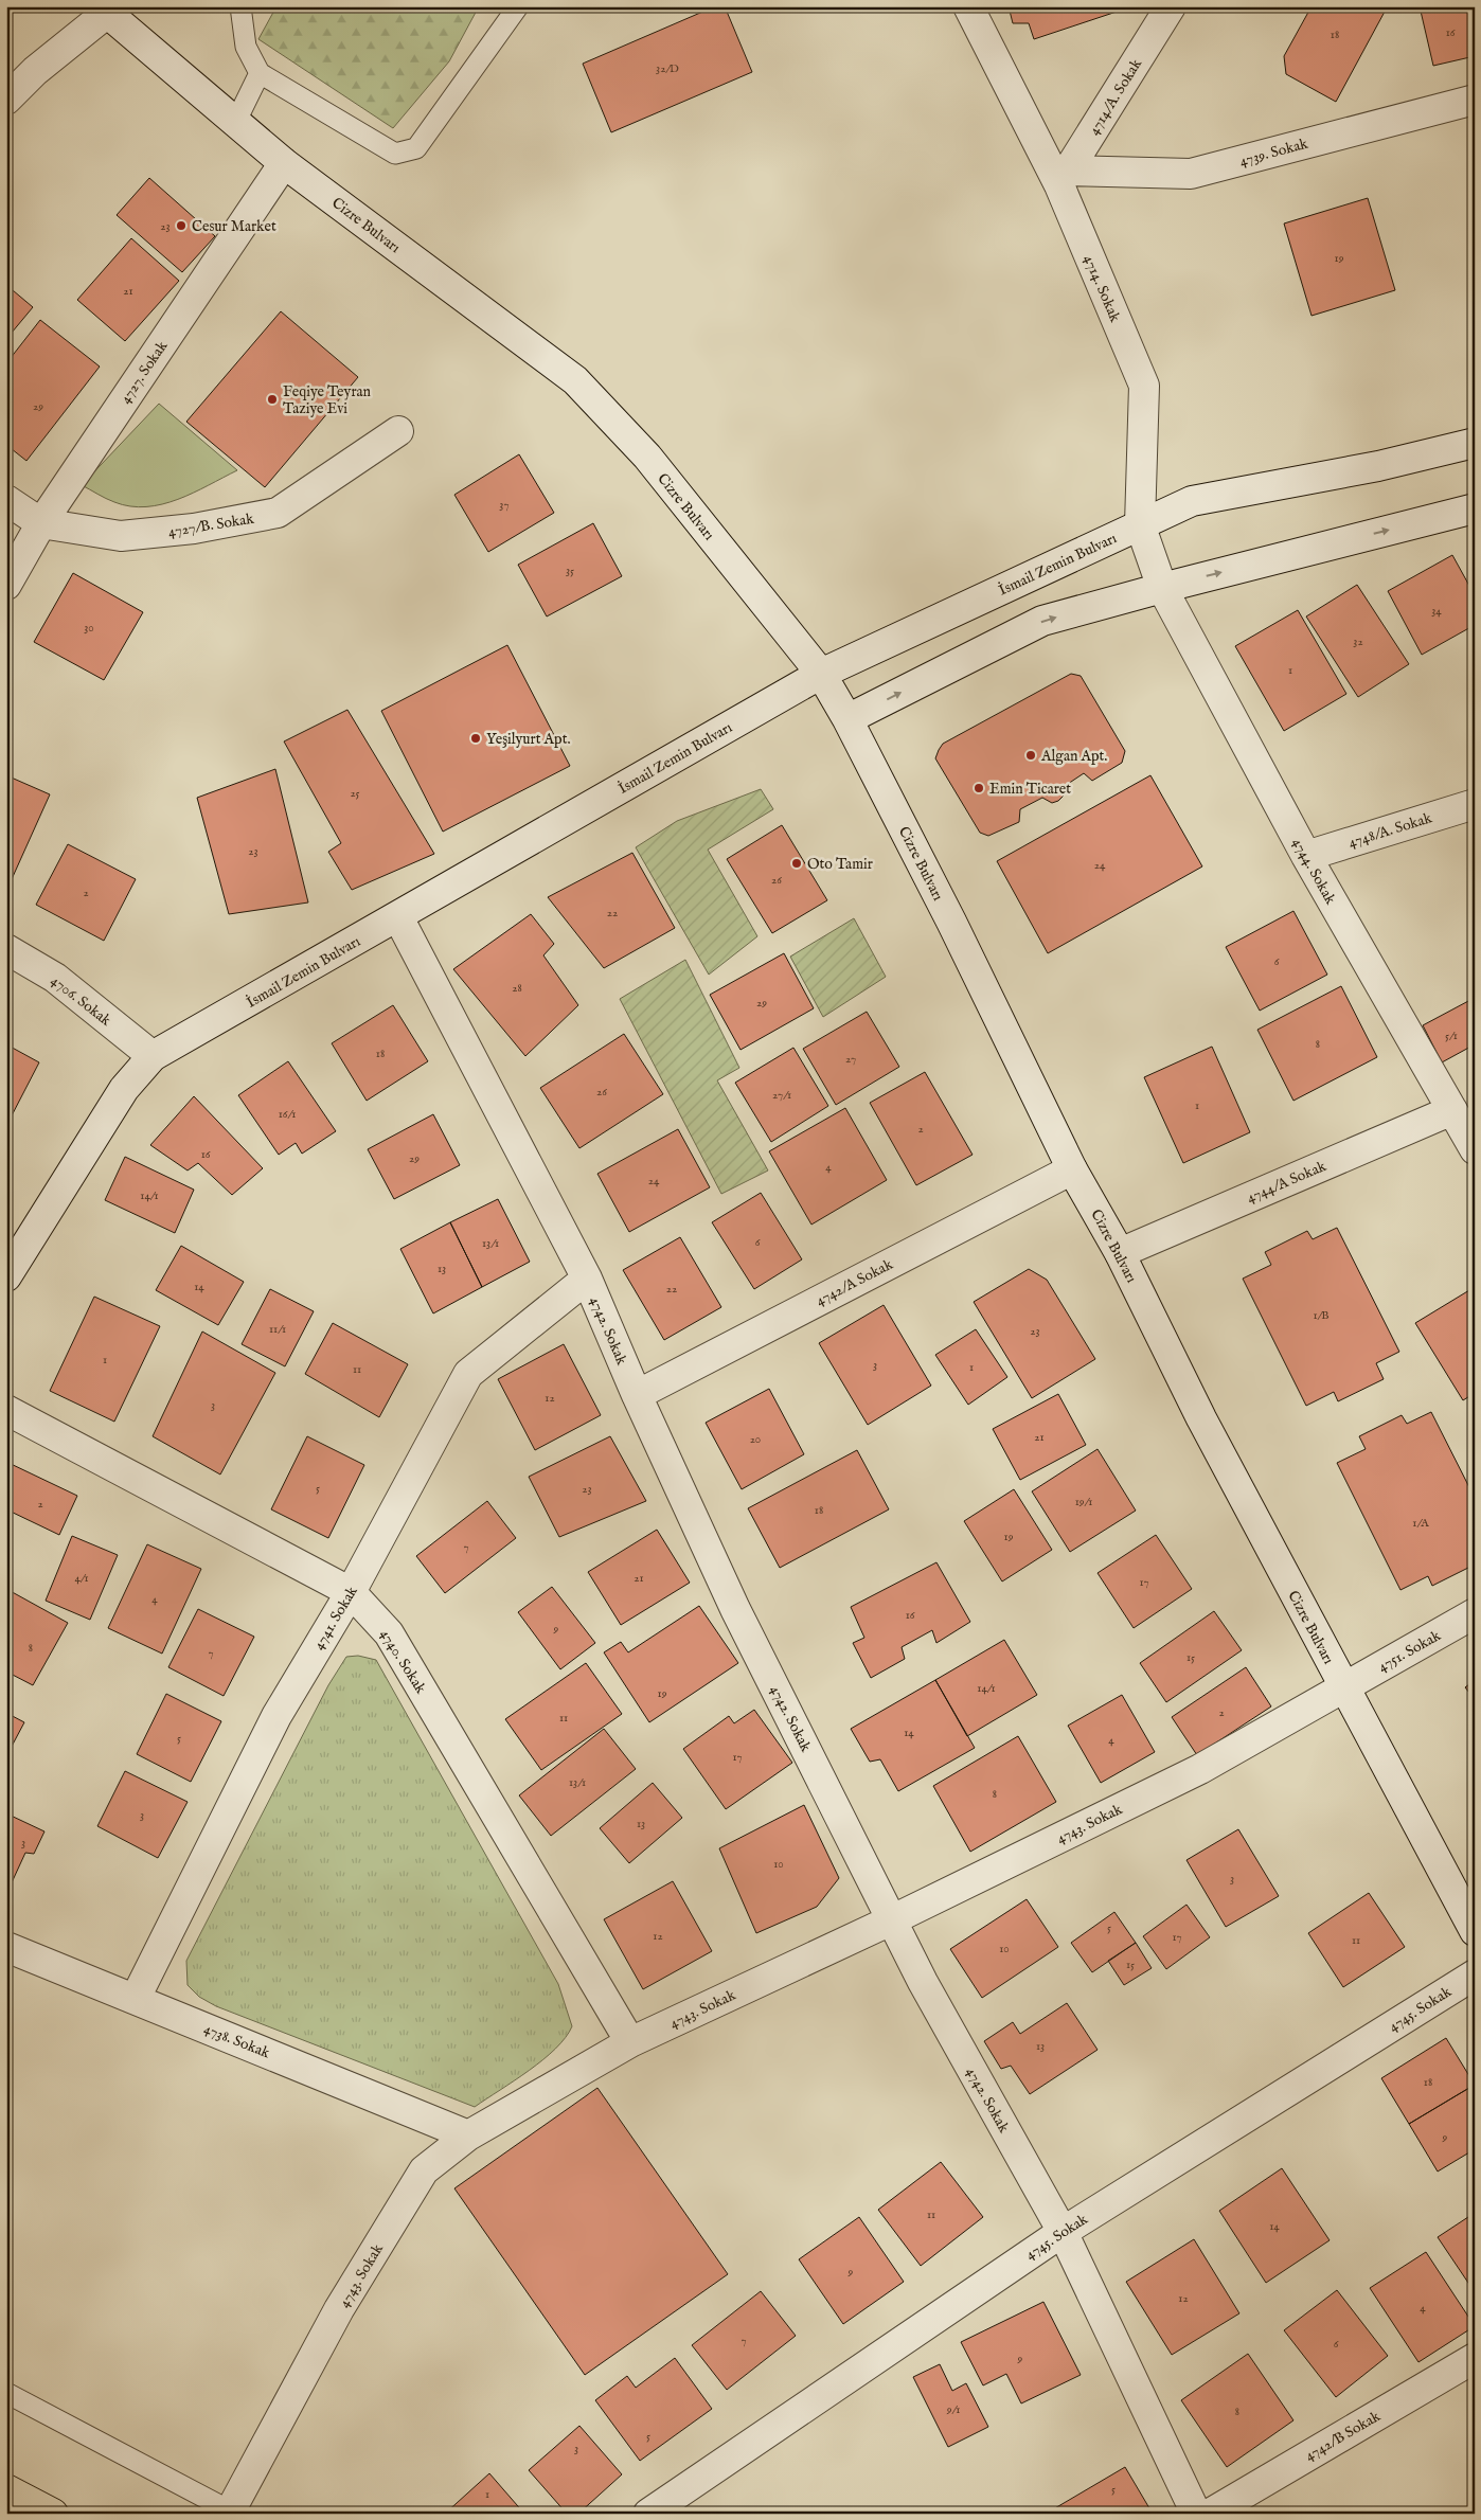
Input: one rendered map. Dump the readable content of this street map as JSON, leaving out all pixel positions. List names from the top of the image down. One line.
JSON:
{"streets":{"street":["4714/A. Sokak","4739. Sokak","Cizre Bulvarı","4714. Sokak","4727. Sokak","4727/B. Sokak","İsmail Zemin Bulvarı","4748/A. Sokak","4744. Sokak","4706. Sokak","4744/A Sokak","4742/A Sokak","4742. Sokak","4741. Sokak","4751. Sokak","4740. Sokak","4743. Sokak","4745. Sokak","4738. Sokak","4742/B Sokak"]},"crossings":[["4714/A. Sokak","4739. Sokak"],["4714/A. Sokak","4714. Sokak"],["4739. Sokak","4714. Sokak"],["Cizre Bulvarı","4727. Sokak"],["Cizre Bulvarı","İsmail Zemin Bulvarı"],["Cizre Bulvarı","4744/A Sokak"],["Cizre Bulvarı","4742/A Sokak"],["Cizre Bulvarı","4751. Sokak"],["Cizre Bulvarı","4743. Sokak"],["4714. Sokak","İsmail Zemin Bulvarı"],["4714. Sokak","4744. Sokak"],["4727. Sokak","4727/B. Sokak"],["İsmail Zemin Bulvarı","4706. Sokak"],["İsmail Zemin Bulvarı","4742. Sokak"],["4748/A. Sokak","4744. Sokak"],["4744. Sokak","4744/A Sokak"],["4742/A Sokak","4742. Sokak"],["4742. Sokak","4741. Sokak"],["4742. Sokak","4743. Sokak"],["4742. Sokak","4745. Sokak"],["4741. Sokak","4740. Sokak"],["4741. Sokak","4738. Sokak"],["4751. Sokak","4743. Sokak"],["4740. Sokak","4743. Sokak"],["4743. Sokak","4738. Sokak"]],"places":["Cesur Market","Feqiye Teyran Taziye Evi","Yeşilyurt Apt.","Algan Apt.","Emin Ticaret","Oto Tamir"],"house_numbers":["16","18","32/D","23","19","21","29","37","35","34","30","32","1","25","23","24","26","2","22","6","28","29","5/1","8","18","27","26","27/1","1","16/1","2","16","29","4","24","14/1","6","13/1","13","14","22","1/B","11/1","23","1","3","1","11","12","3","21","20","5","23","19/1","2","18","1/A","19","7","4/1","21","17","4","16","9","8","7","15","14/1","19","2","11","14","5","4","17","13/1","8","3","13","3","10","3","5","12","17","11","10","15","13","18","9","11","14","9","12","4","7","6","9","9/1","8","5","3","5","1"]}
